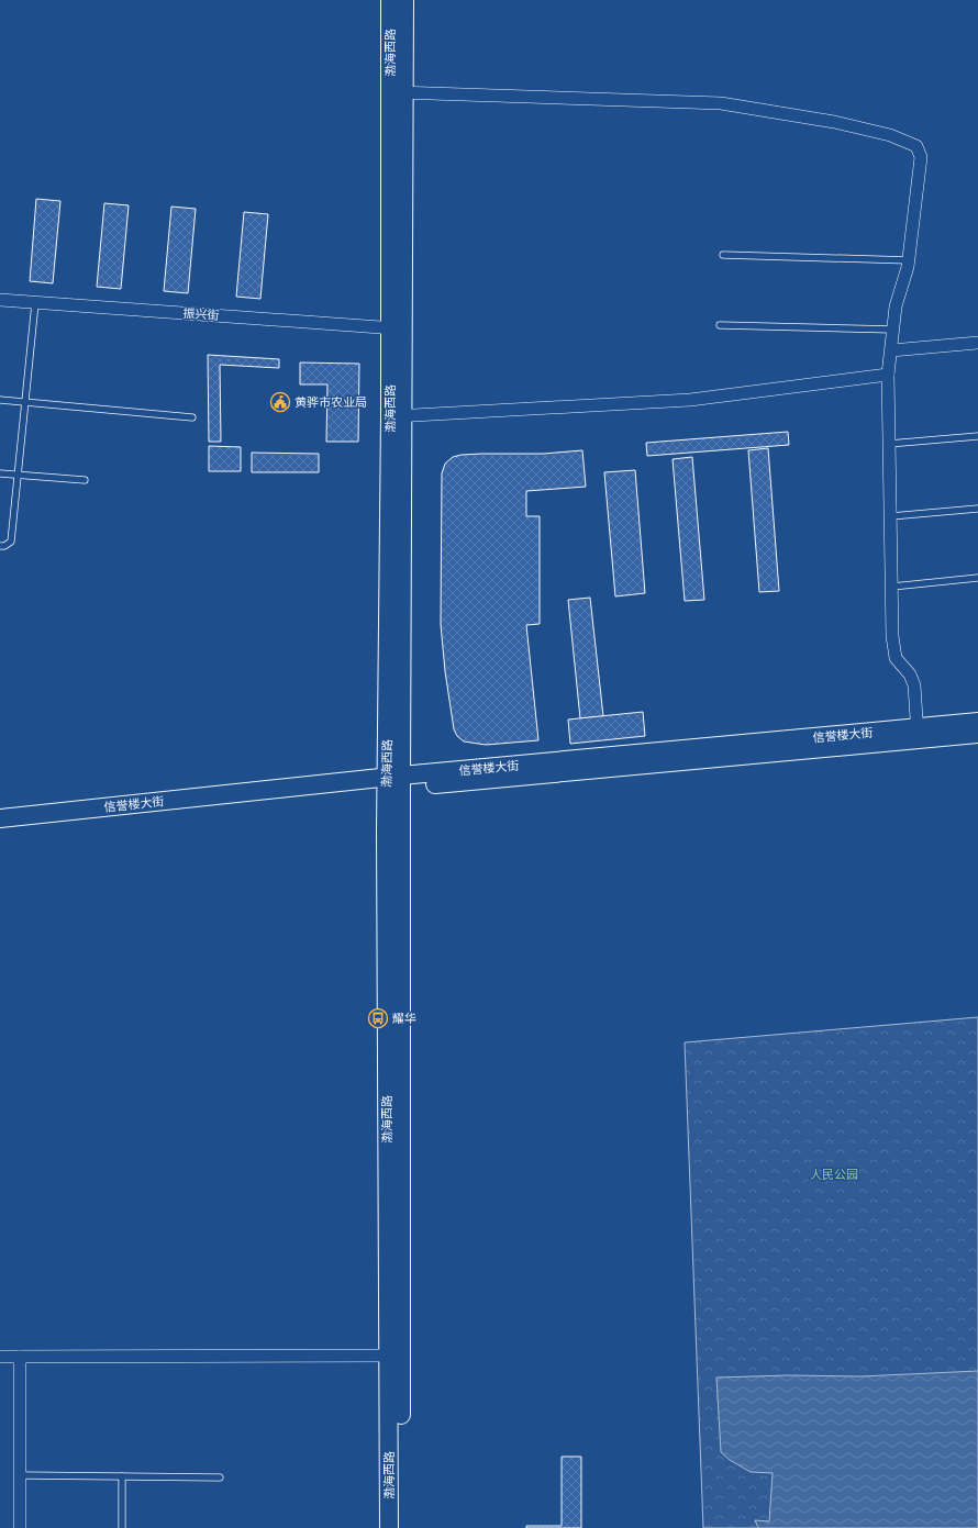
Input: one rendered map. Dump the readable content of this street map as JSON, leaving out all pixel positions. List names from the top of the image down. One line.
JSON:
{"streets":{"main road":["渤海西路","信誉楼大街"],"street":["振兴街"]},"crossings":[["渤海西路","振兴街"],["渤海西路","信誉楼大街"]],"parks":["人民公园"],"places":{"public building":["黄骅市农业局"],"bus stop":["耀华"]}}
